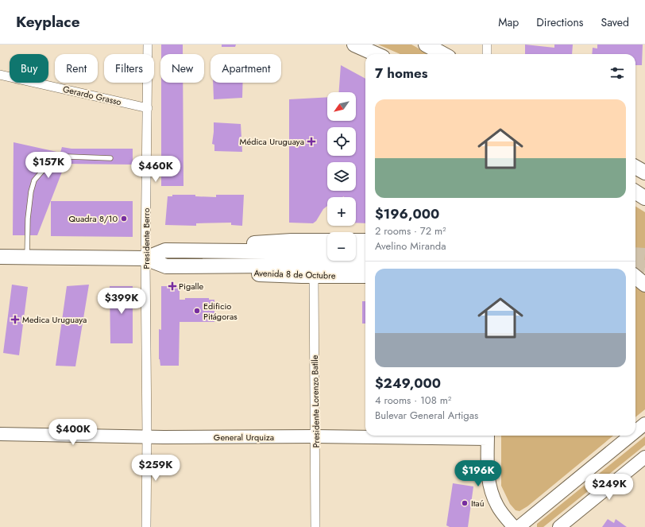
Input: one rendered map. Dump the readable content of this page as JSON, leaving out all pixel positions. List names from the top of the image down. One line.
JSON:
{"streets":{"main road":["Avenida 8 de Octubre"],"street":["Gerardo Grasso","Presidente Berro","Presidente Lorenzo Batlle","General Urquiza"]},"crossings":[["Gerardo Grasso","Presidente Berro"],["Presidente Berro","Avenida 8 de Octubre"],["Presidente Berro","General Urquiza"],["Avenida 8 de Octubre","Presidente Lorenzo Batlle"],["Presidente Lorenzo Batlle","General Urquiza"]],"places":{"health":["Médica Uruguaya","Pigalle","Medica Uruguaya"],"other":["Quadra 8/10","Edificio Pitágoras","Itaú"]},"north":"bottom left","page":{"header":"Keyplace","nav":["Map","Directions","Saved"],"chip":["Buy","Rent","Filters","New","Apartment"],"heading":"7 homes","map_buttons":["+","−"],"list":[{"name":"$196,000","note":"2 rooms · 72 m² · Avelino Miranda"},{"name":"$249,000","note":"4 rooms · 108 m² · Bulevar General Artigas"}],"price":["$157K","$460K","$399K","$400K","$259K","$196K","$249K"]}}
